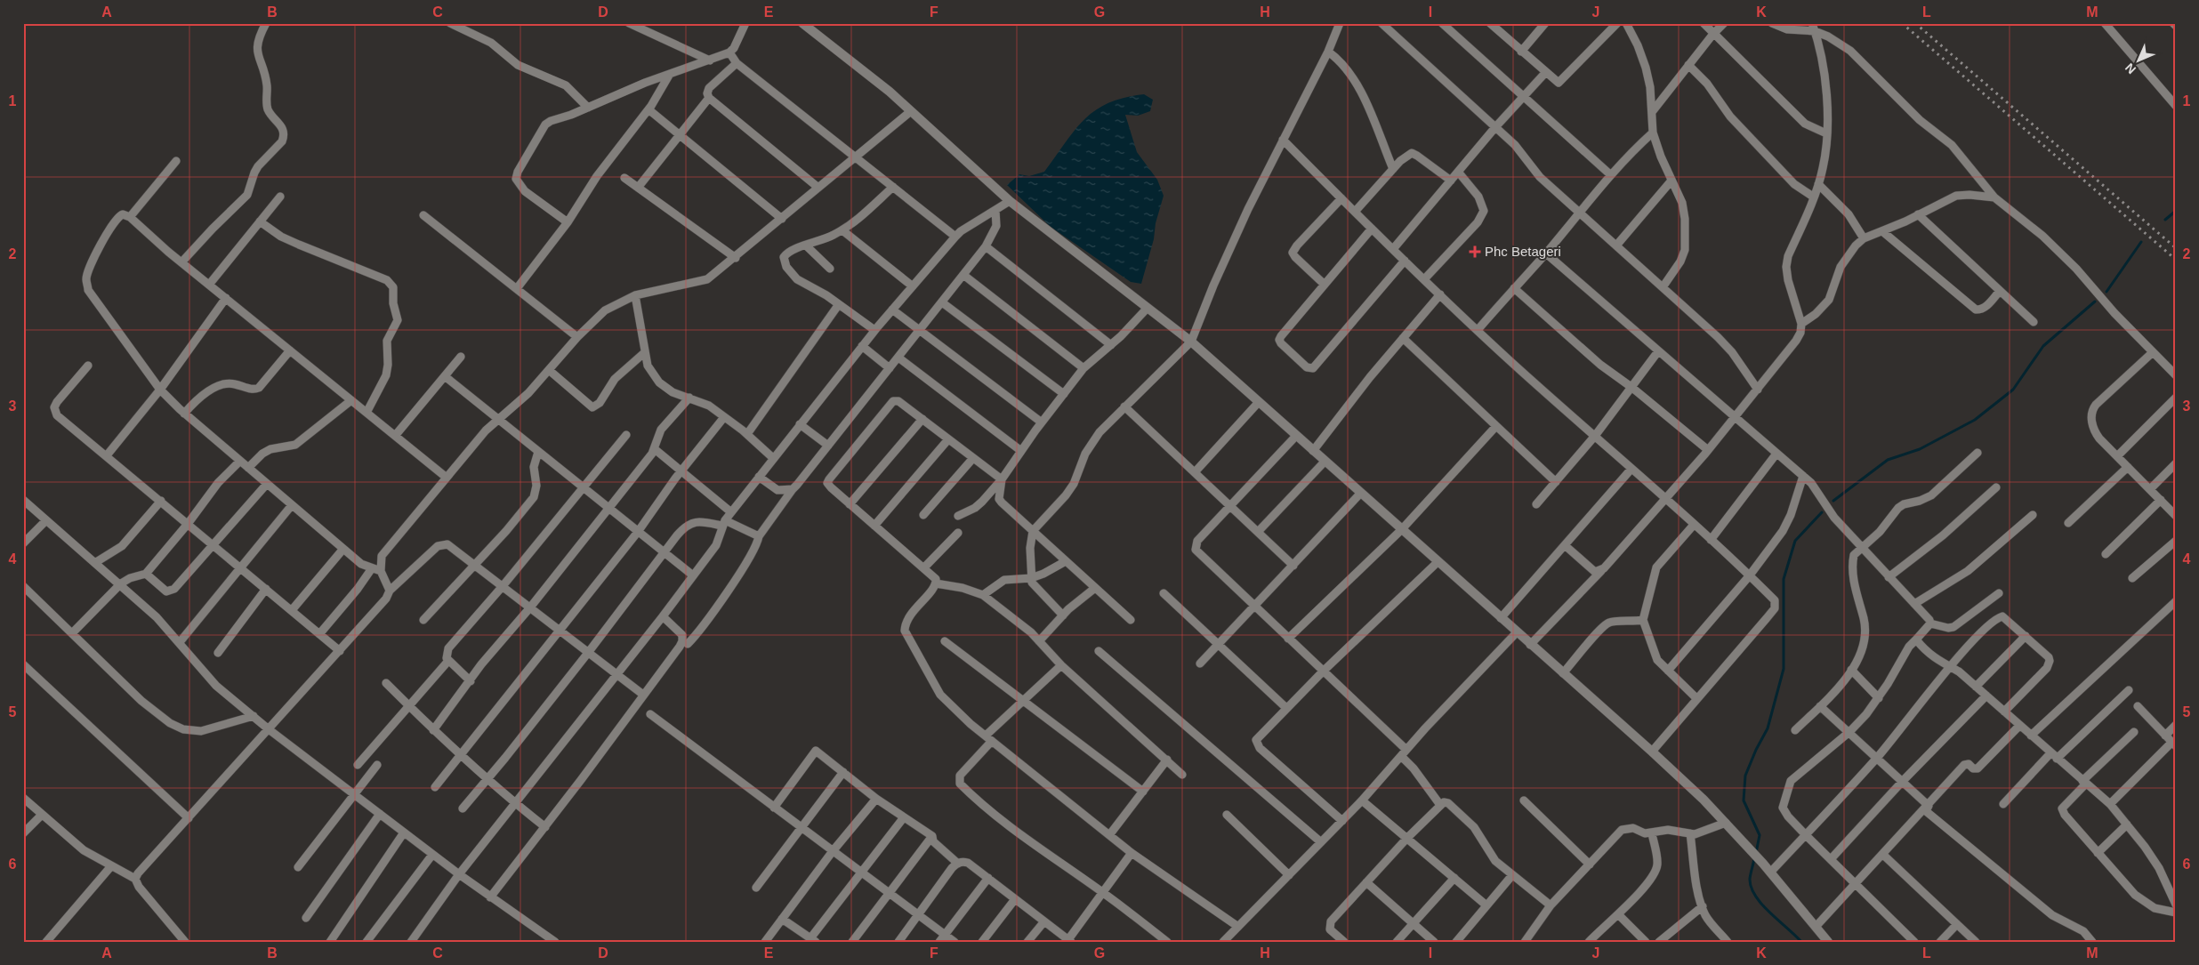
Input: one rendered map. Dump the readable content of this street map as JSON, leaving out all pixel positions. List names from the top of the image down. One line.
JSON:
{"places":{"health":["Phc Betageri"]},"north":"bottom left","grid":{"columns":["A","B","C","D","E","F","G","H","I","J","K","L","M"],"rows":["1","2","3","4","5","6"]}}
